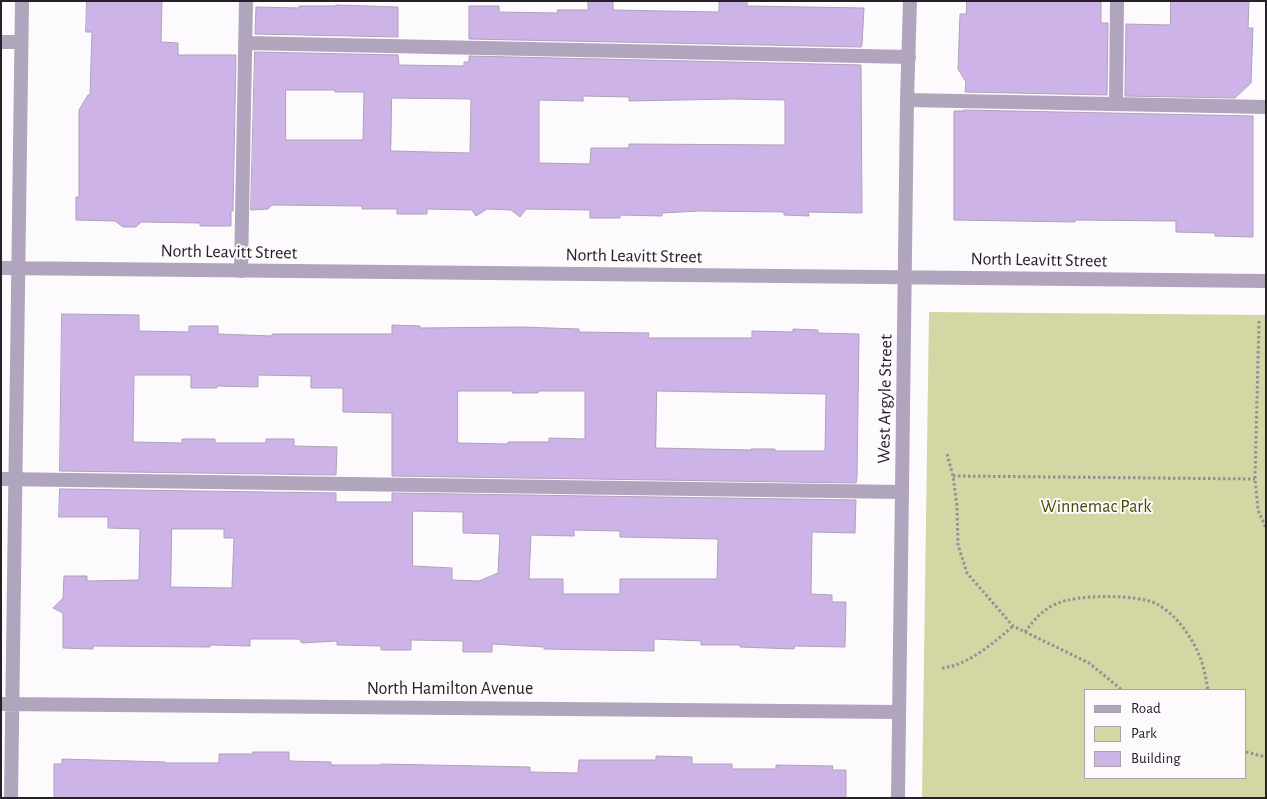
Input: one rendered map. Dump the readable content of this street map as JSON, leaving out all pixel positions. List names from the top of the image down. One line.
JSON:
{"streets":{"street":["North Leavitt Street","West Argyle Street","North Hamilton Avenue"]},"crossings":[["North Leavitt Street","West Argyle Street"],["West Argyle Street","North Hamilton Avenue"]],"parks":["Winnemac Park"],"legend":["Road","Park","Building"]}
